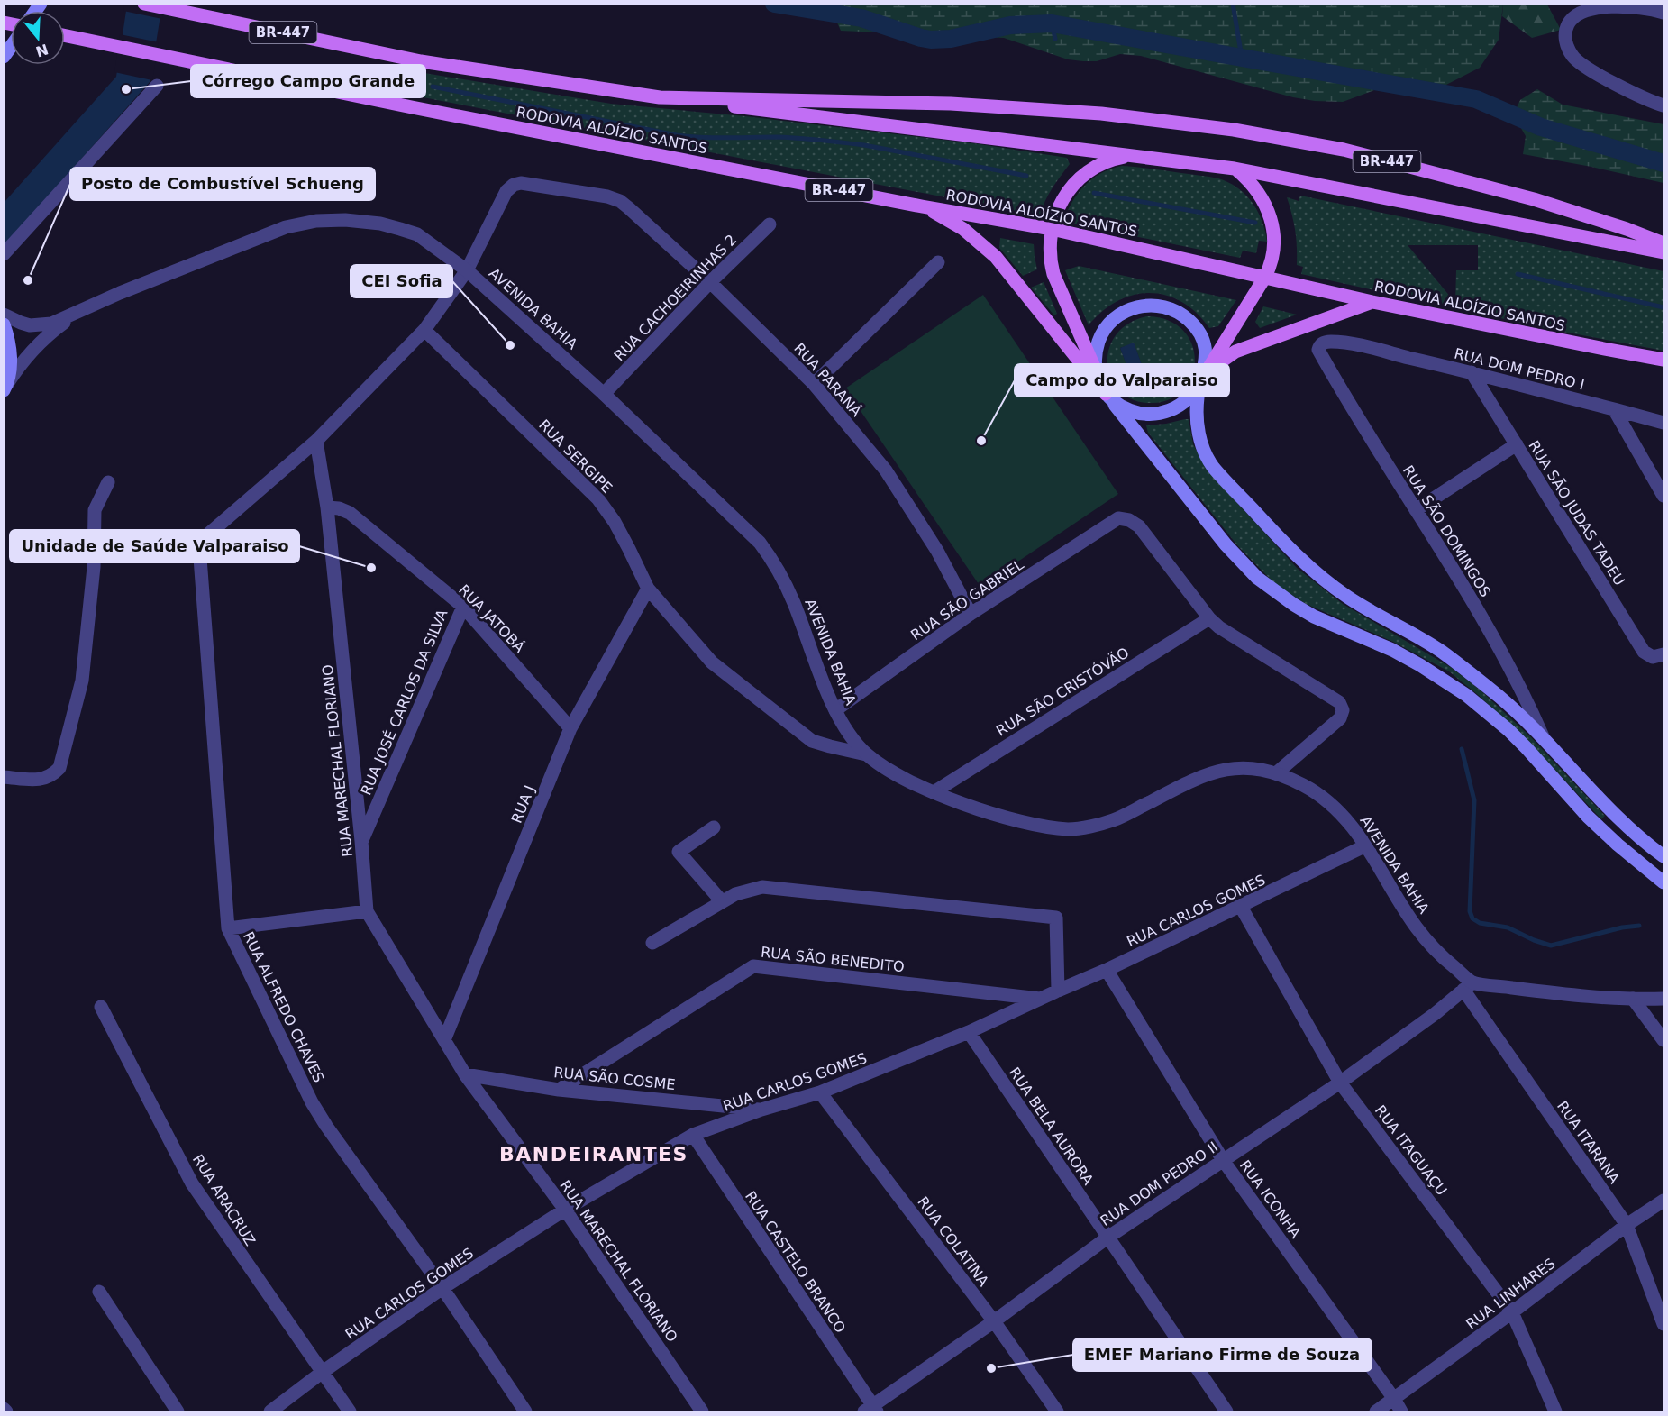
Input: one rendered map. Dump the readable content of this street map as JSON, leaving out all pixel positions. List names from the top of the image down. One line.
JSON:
{"streets":{"main road":["BR-447","RODOVIA ALOÍZIO SANTOS"],"street":["RUA CACHOEIRINHAS 2","AVENIDA BAHIA","RUA DOM PEDRO I","RUA PARANÁ","RUA SERGIPE","RUA SÃO JUDAS TADEU","RUA SÃO DOMINGOS","RUA SÃO GABRIEL","RUA JATOBÁ","RUA SÃO CRISTÓVÃO","RUA JOSÉ CARLOS DA SILVA","RUA MARECHAL FLORIANO","RUA J","RUA CARLOS GOMES","RUA SÃO BENEDITO","RUA ALFREDO CHAVES","RUA SÃO COSME","RUA BELA AURORA","RUA ITARANA","RUA ITAGUAÇU","RUA DOM PEDRO II","RUA ICONHA","RUA ARACRUZ","RUA COLATINA","RUA CASTELO BRANCO","RUA LINHARES"]},"crossings":[["RUA CACHOEIRINHAS 2","AVENIDA BAHIA"],["RUA CACHOEIRINHAS 2","RUA PARANÁ"],["AVENIDA BAHIA","RUA PARANÁ"],["AVENIDA BAHIA","RUA SERGIPE"],["AVENIDA BAHIA","RUA SÃO GABRIEL"],["AVENIDA BAHIA","RUA SÃO CRISTÓVÃO"],["AVENIDA BAHIA","RUA CARLOS GOMES"],["AVENIDA BAHIA","RUA ITARANA"],["AVENIDA BAHIA","RUA DOM PEDRO II"],["RUA DOM PEDRO I","RUA SÃO JUDAS TADEU"],["RUA DOM PEDRO I","RUA SÃO DOMINGOS"],["RUA PARANÁ","RUA SÃO GABRIEL"],["RUA SERGIPE","RUA J"],["RUA SÃO GABRIEL","RUA SÃO CRISTÓVÃO"],["RUA JATOBÁ","RUA JOSÉ CARLOS DA SILVA"],["RUA JATOBÁ","RUA MARECHAL FLORIANO"],["RUA JATOBÁ","RUA J"],["RUA JOSÉ CARLOS DA SILVA","RUA MARECHAL FLORIANO"],["RUA MARECHAL FLORIANO","RUA J"],["RUA MARECHAL FLORIANO","RUA CARLOS GOMES"],["RUA MARECHAL FLORIANO","RUA ALFREDO CHAVES"],["RUA MARECHAL FLORIANO","RUA SÃO COSME"],["RUA CARLOS GOMES","RUA SÃO BENEDITO"],["RUA CARLOS GOMES","RUA ALFREDO CHAVES"],["RUA CARLOS GOMES","RUA SÃO COSME"],["RUA CARLOS GOMES","RUA BELA AURORA"],["RUA CARLOS GOMES","RUA ITAGUAÇU"],["RUA CARLOS GOMES","RUA ICONHA"],["RUA CARLOS GOMES","RUA ARACRUZ"],["RUA CARLOS GOMES","RUA COLATINA"],["RUA CARLOS GOMES","RUA CASTELO BRANCO"],["RUA SÃO BENEDITO","RUA SÃO COSME"],["RUA BELA AURORA","RUA DOM PEDRO II"],["RUA ITARANA","RUA DOM PEDRO II"],["RUA ITARANA","RUA LINHARES"],["RUA ITAGUAÇU","RUA DOM PEDRO II"],["RUA ITAGUAÇU","RUA LINHARES"],["RUA DOM PEDRO II","RUA ICONHA"],["RUA DOM PEDRO II","RUA COLATINA"],["RUA DOM PEDRO II","RUA CASTELO BRANCO"],["RUA ICONHA","RUA LINHARES"]],"districts":["BANDEIRANTES"],"places":["Córrego Campo Grande","Posto de Combustível Schueng","CEI Sofia","Campo do Valparaiso","Unidade de Saúde Valparaiso","EMEF Mariano Firme de Souza"],"north":"bottom"}
